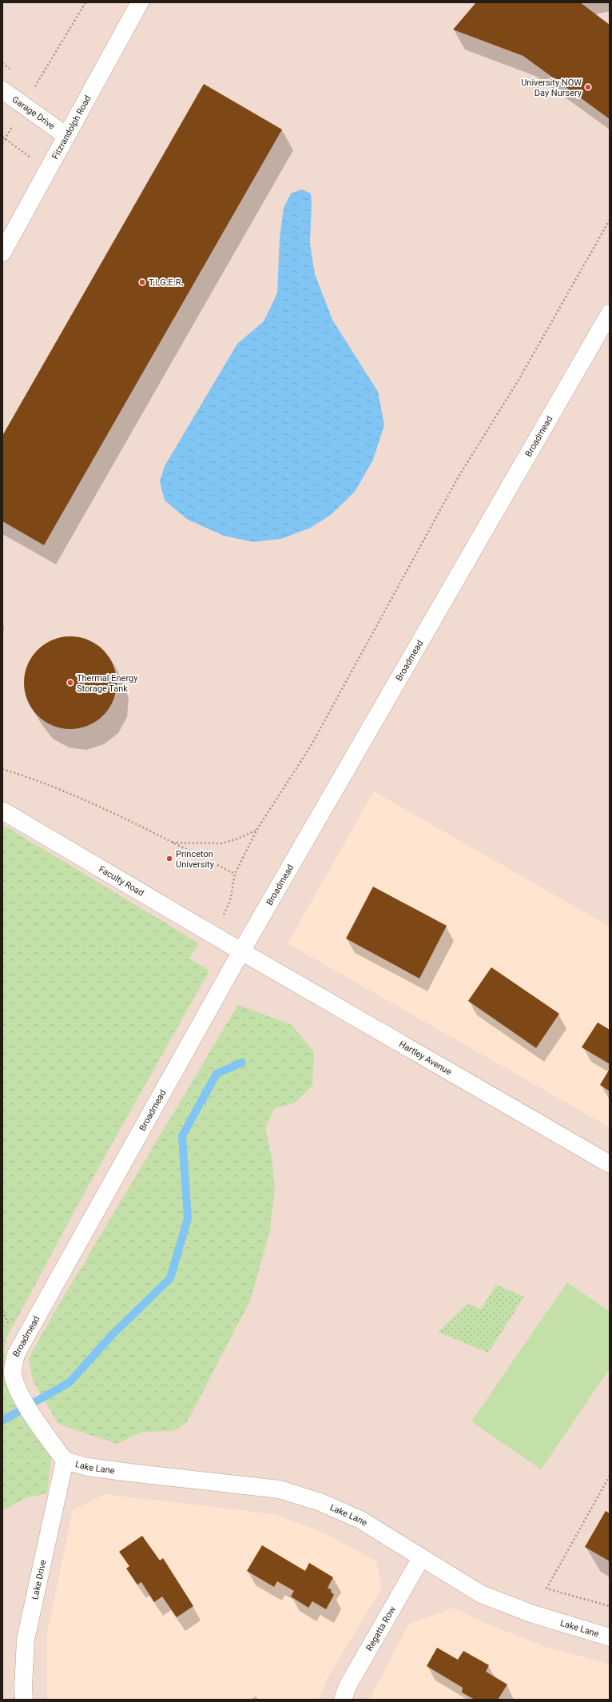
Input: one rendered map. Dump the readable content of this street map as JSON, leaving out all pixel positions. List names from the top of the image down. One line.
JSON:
{"streets":{"street":["Garage Drive","Fitzrandolph Road","Broadmead","Faculty Road","Hartley Avenue","Lake Lane","Lake Drive","Regatta Row"]},"crossings":[["Garage Drive","Fitzrandolph Road"],["Broadmead","Faculty Road"],["Broadmead","Hartley Avenue"],["Broadmead","Lake Lane"],["Broadmead","Lake Drive"],["Faculty Road","Hartley Avenue"],["Lake Lane","Lake Drive"],["Lake Lane","Regatta Row"]],"places":["University NOW Day Nursery","T.I.G.E.R.","Thermal Energy Storage Tank","Princeton University"]}
